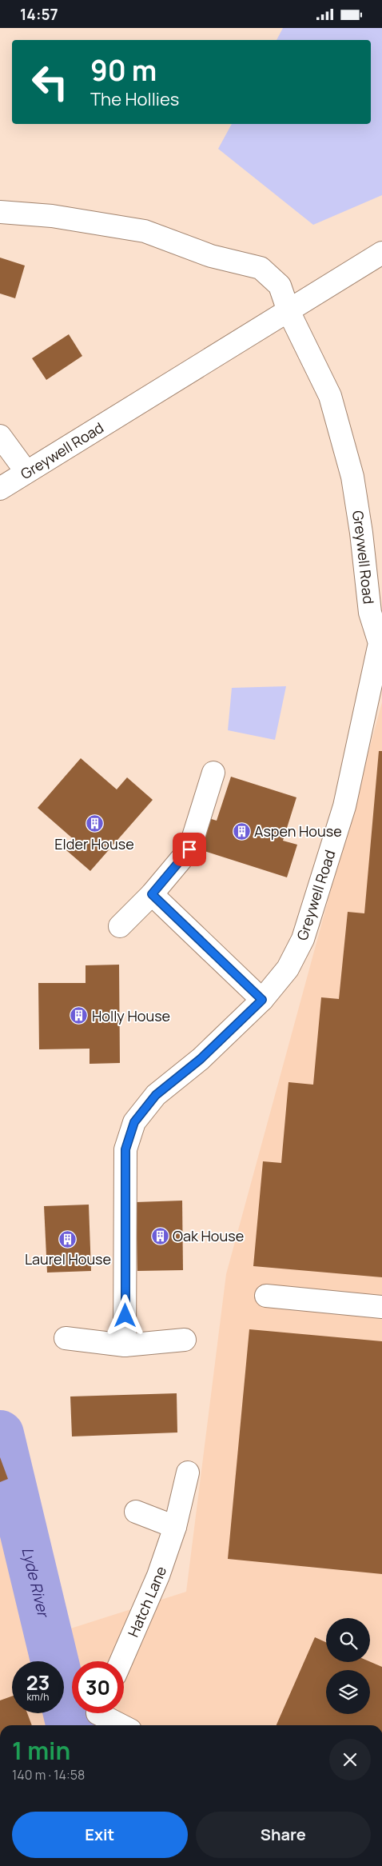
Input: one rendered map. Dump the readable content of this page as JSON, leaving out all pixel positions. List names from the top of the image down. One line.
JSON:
{"streets":{"street":["Greywell Road","Hatch Lane"]},"water":["Lyde River"],"places":{"building":["Elder House","Aspen House","Holly House","Oak House","Laurel House"]},"page":{"status":"14:57","turn":["90 m","The Hollies"],"speed":"23 km/h","limit":"30","heading":["1 min","140 m · 14:58"],"buttons":["Exit","Share"]}}
